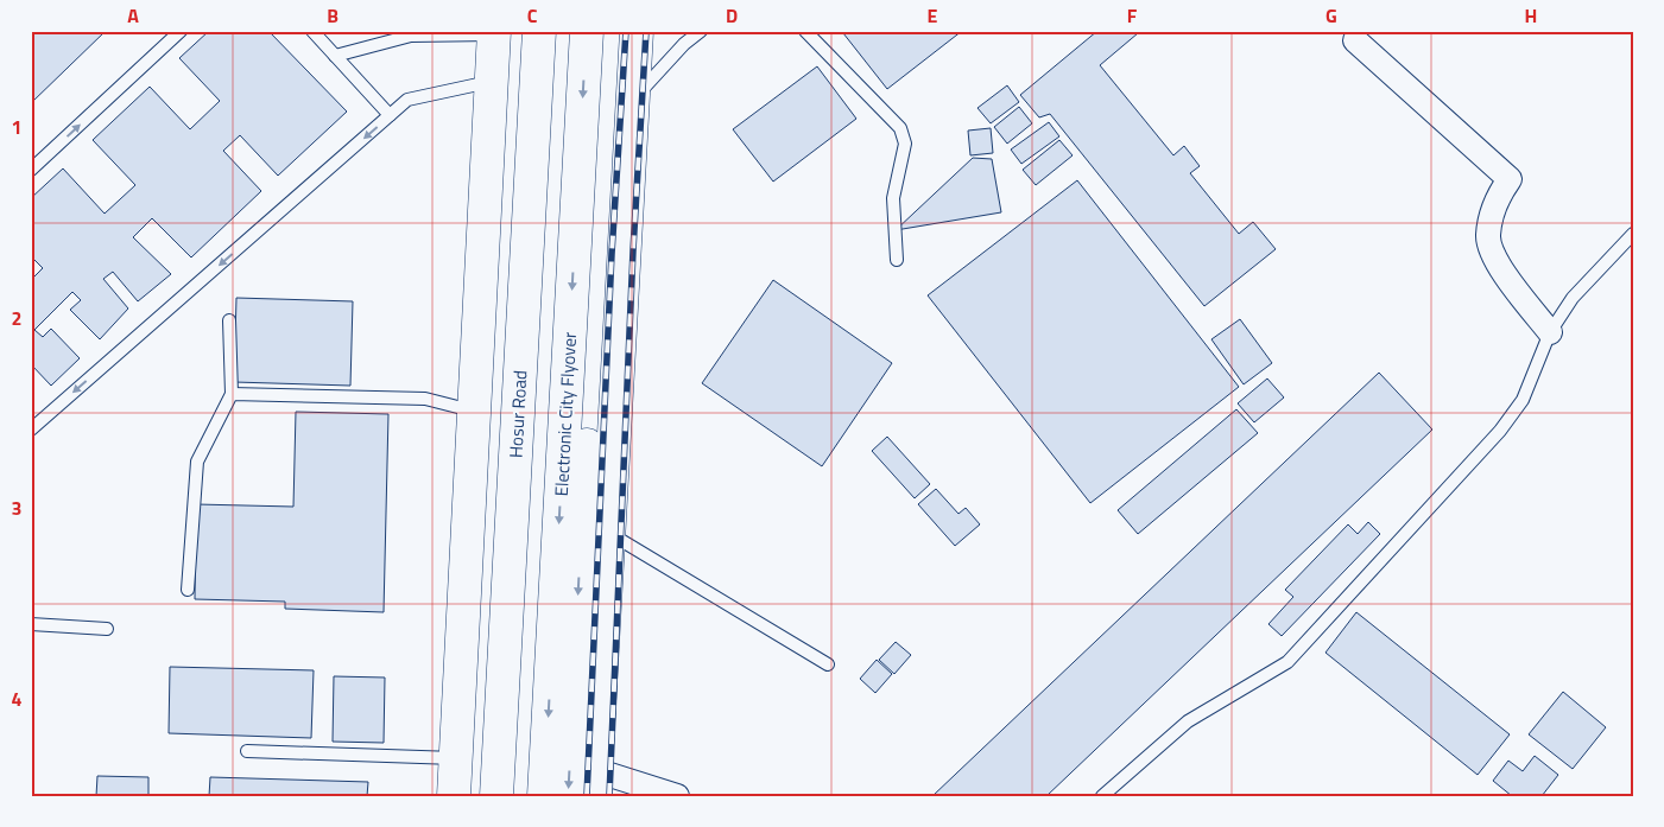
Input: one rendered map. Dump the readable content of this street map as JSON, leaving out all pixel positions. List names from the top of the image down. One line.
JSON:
{"streets":{"main road":["Hosur Road","Electronic City Flyover"]},"grid":{"columns":["A","B","C","D","E","F","G","H"],"rows":["1","2","3","4"]}}
